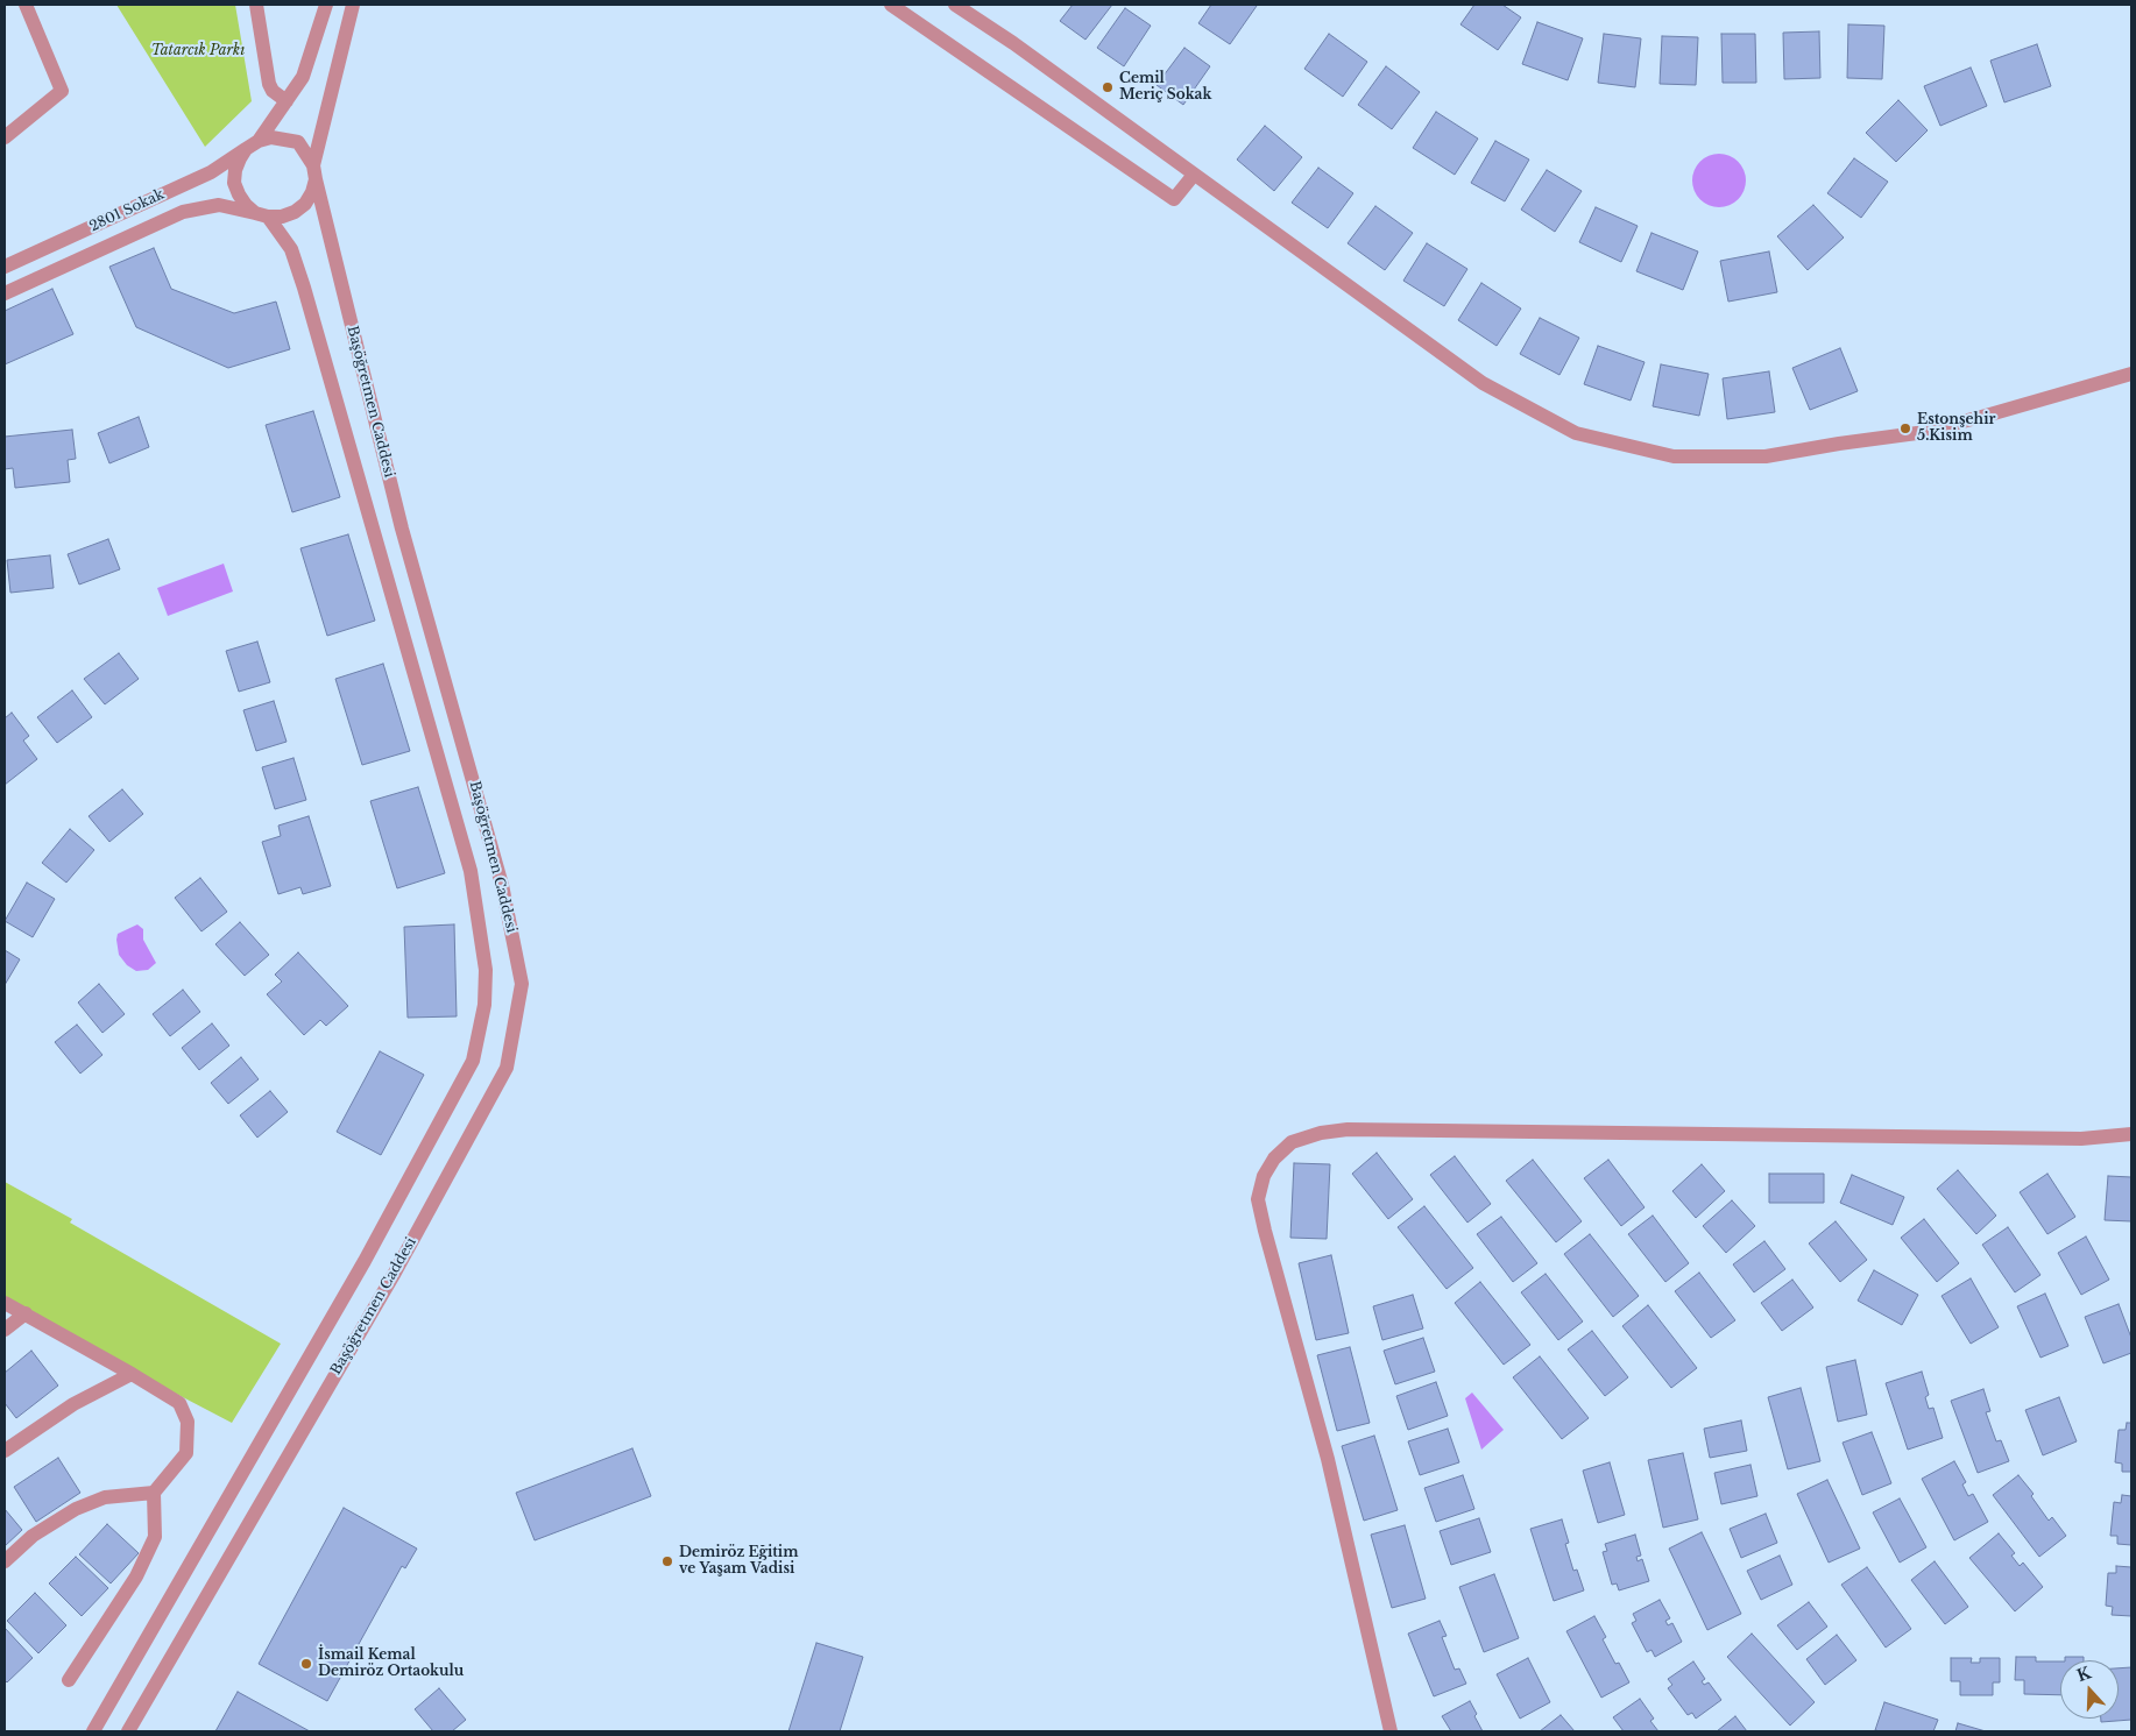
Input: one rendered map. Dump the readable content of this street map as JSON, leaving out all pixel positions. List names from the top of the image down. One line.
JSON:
{"streets":{"street":["2801 Sokak","Başöğretmen Caddesi"]},"crossings":[["2801 Sokak","Başöğretmen Caddesi"]],"parks":["Tatarcık Parkı"],"places":["Cemil Meriç Sokak","Estonşehir 5.Kisim","Demiröz Eğitim ve Yaşam Vadisi","İsmail Kemal Demiröz Ortaokulu"],"north":"top"}
